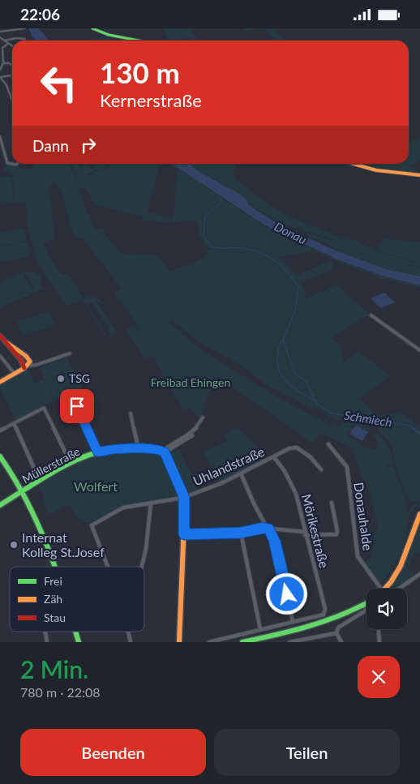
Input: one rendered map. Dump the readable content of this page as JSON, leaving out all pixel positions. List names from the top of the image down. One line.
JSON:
{"streets":{"street":["Müllerstraße","Uhlandstraße","Donauhalde","Mörikestraße"]},"crossings":[["Uhlandstraße","Mörikestraße"]],"water":["Donau","Schmiech"],"parks":["Freibad Ehingen","Wolfert"],"places":["TSG","Internat Kolleg St.Josef"],"legend":["Frei","Zäh","Stau"],"page":{"status":"22:06","turn":["130 m","Kernerstraße"],"then":"Dann","heading":["2 Min.","780 m · 22:08"],"buttons":["Beenden","Teilen"]}}
